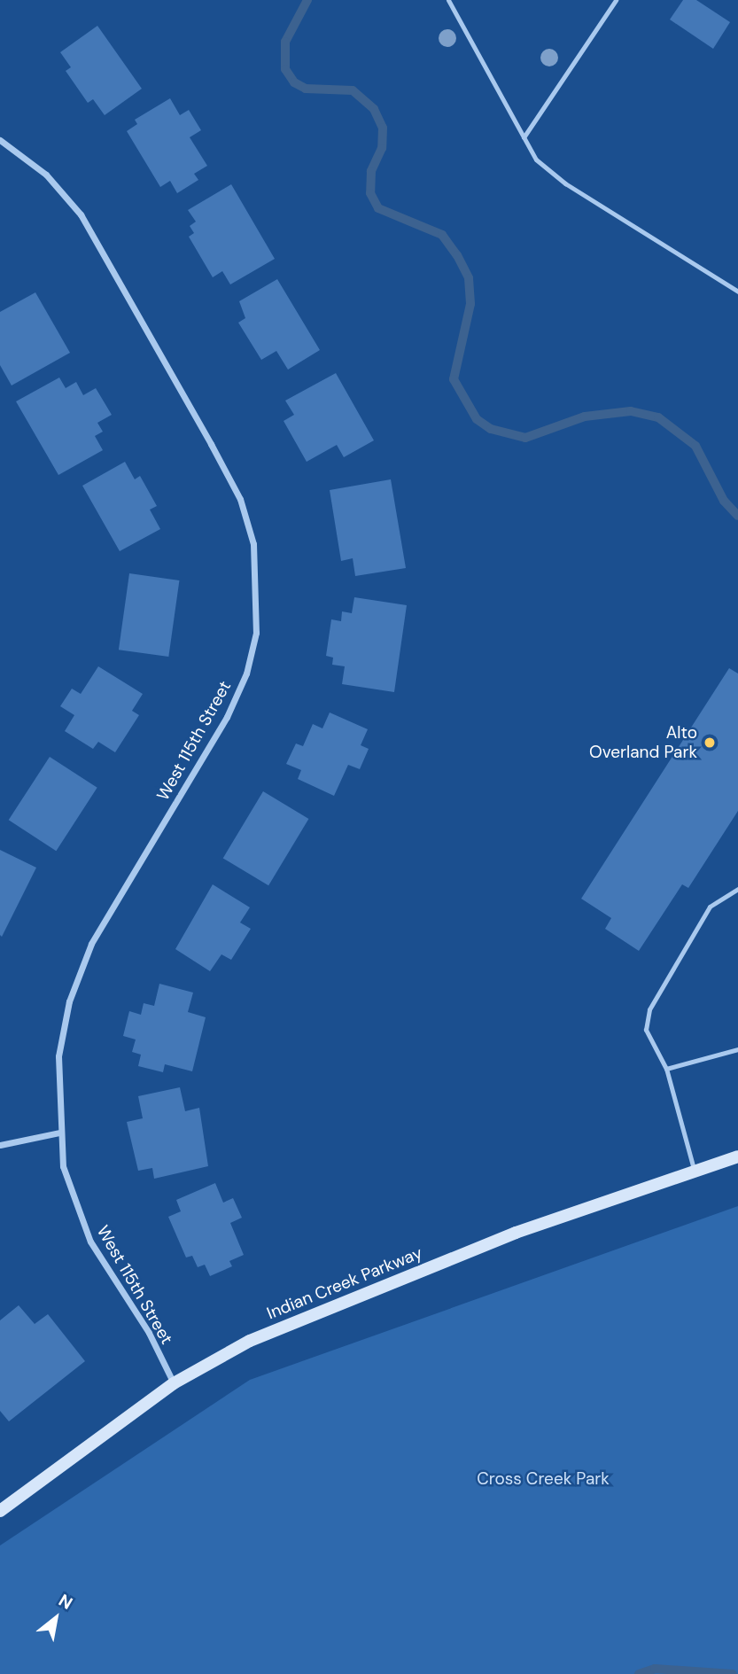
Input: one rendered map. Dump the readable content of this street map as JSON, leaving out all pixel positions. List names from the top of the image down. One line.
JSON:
{"streets":{"street":["West 115th Street","Indian Creek Parkway"]},"crossings":[["West 115th Street","Indian Creek Parkway"]],"parks":["Cross Creek Park"],"places":["Alto Overland Park"],"north":"top right"}
